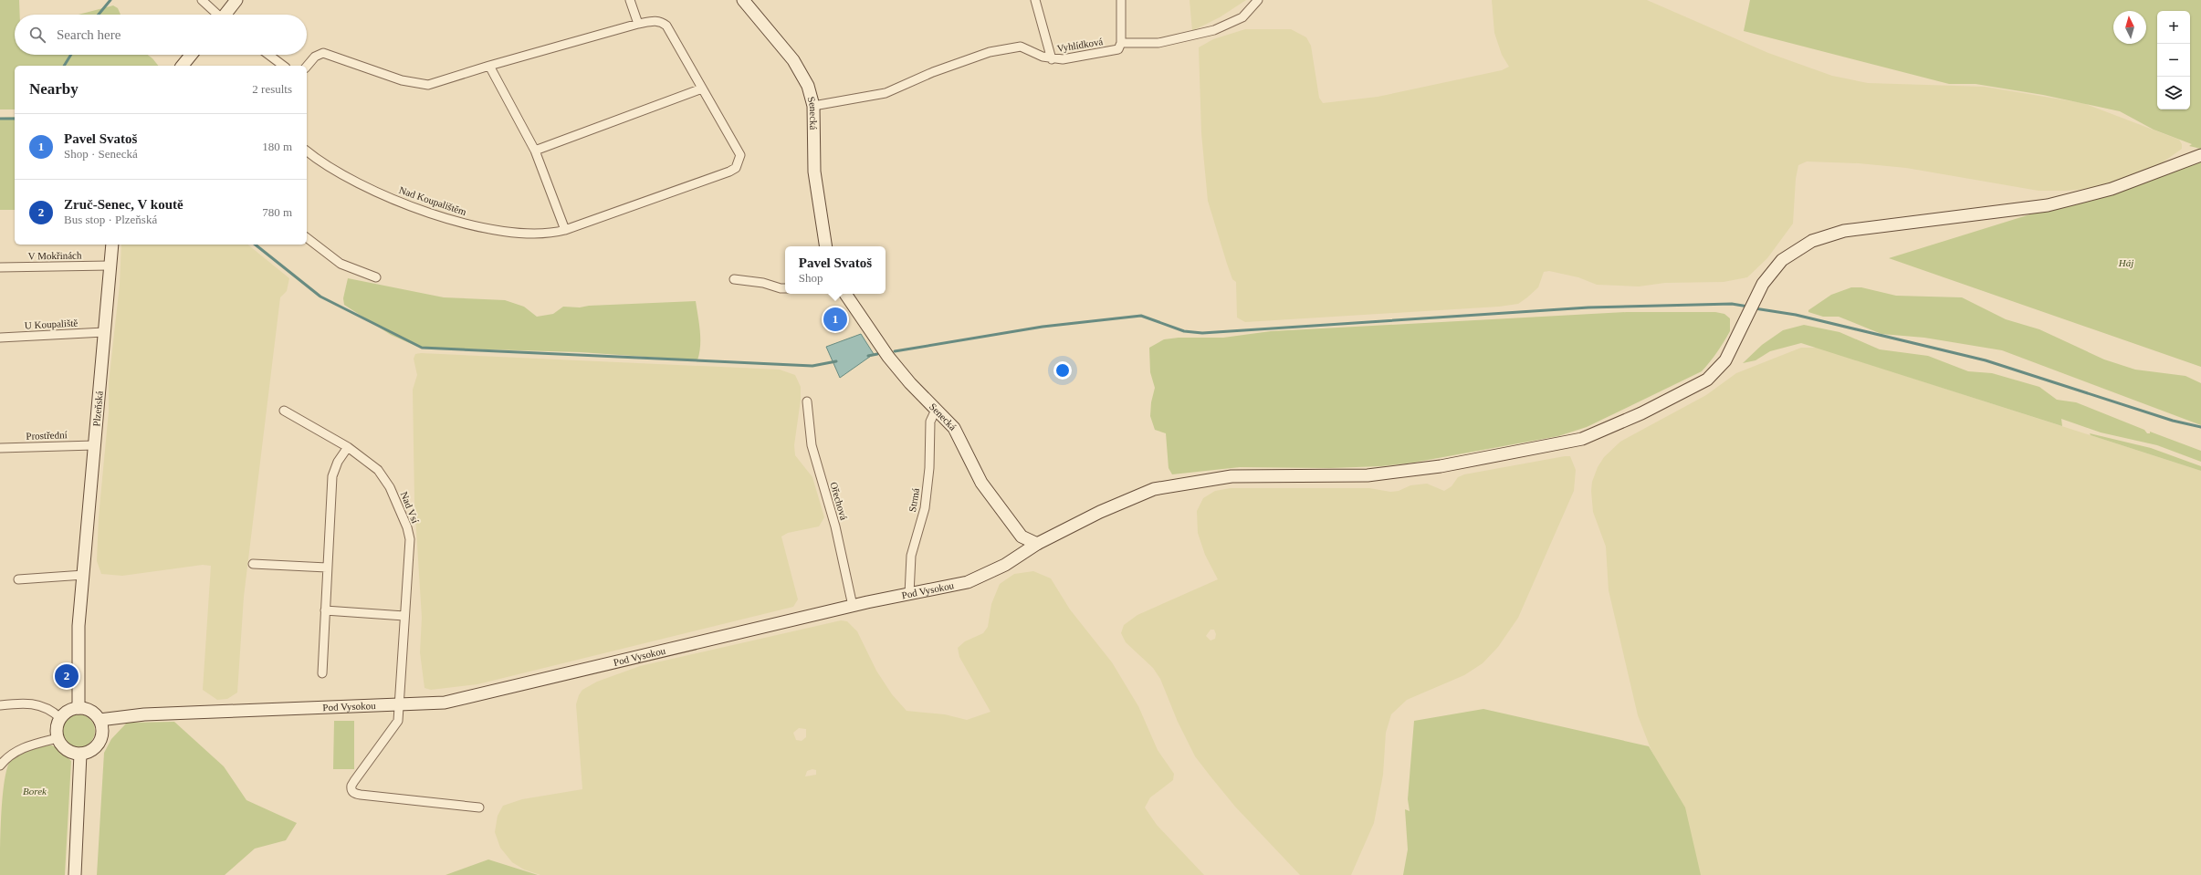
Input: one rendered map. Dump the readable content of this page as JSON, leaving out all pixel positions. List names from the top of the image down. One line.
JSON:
{"streets":{"street":["Vyhlídková","Senecká","Nad Koupalištěm","V Mokřinách","U Koupaliště","Plzeňská","Prostřední","Strmá","Ořechová","Nad Vsí","Pod Vysokou"]},"crossings":[["Vyhlídková","Senecká"],["Senecká","Strmá"],["Senecká","Pod Vysokou"],["V Mokřinách","Plzeňská"],["U Koupaliště","Plzeňská"],["Plzeňská","Prostřední"],["Plzeňská","Pod Vysokou"],["Strmá","Pod Vysokou"],["Ořechová","Pod Vysokou"],["Nad Vsí","Pod Vysokou"]],"parks":["Háj","Borek"],"north":"top","page":{"map_buttons":["+","−"],"search":"Search here","heading":["Nearby","2 results"],"list":[{"mark":"1","name":"Pavel Svatoš","note":"Shop · Senecká","value":"180 m"},{"mark":"2","name":"Zruč-Senec, V koutě","note":"Bus stop · Plzeňská","value":"780 m"}],"popup":["Pavel Svatoš","Shop"],"pins":["1","2"]}}
